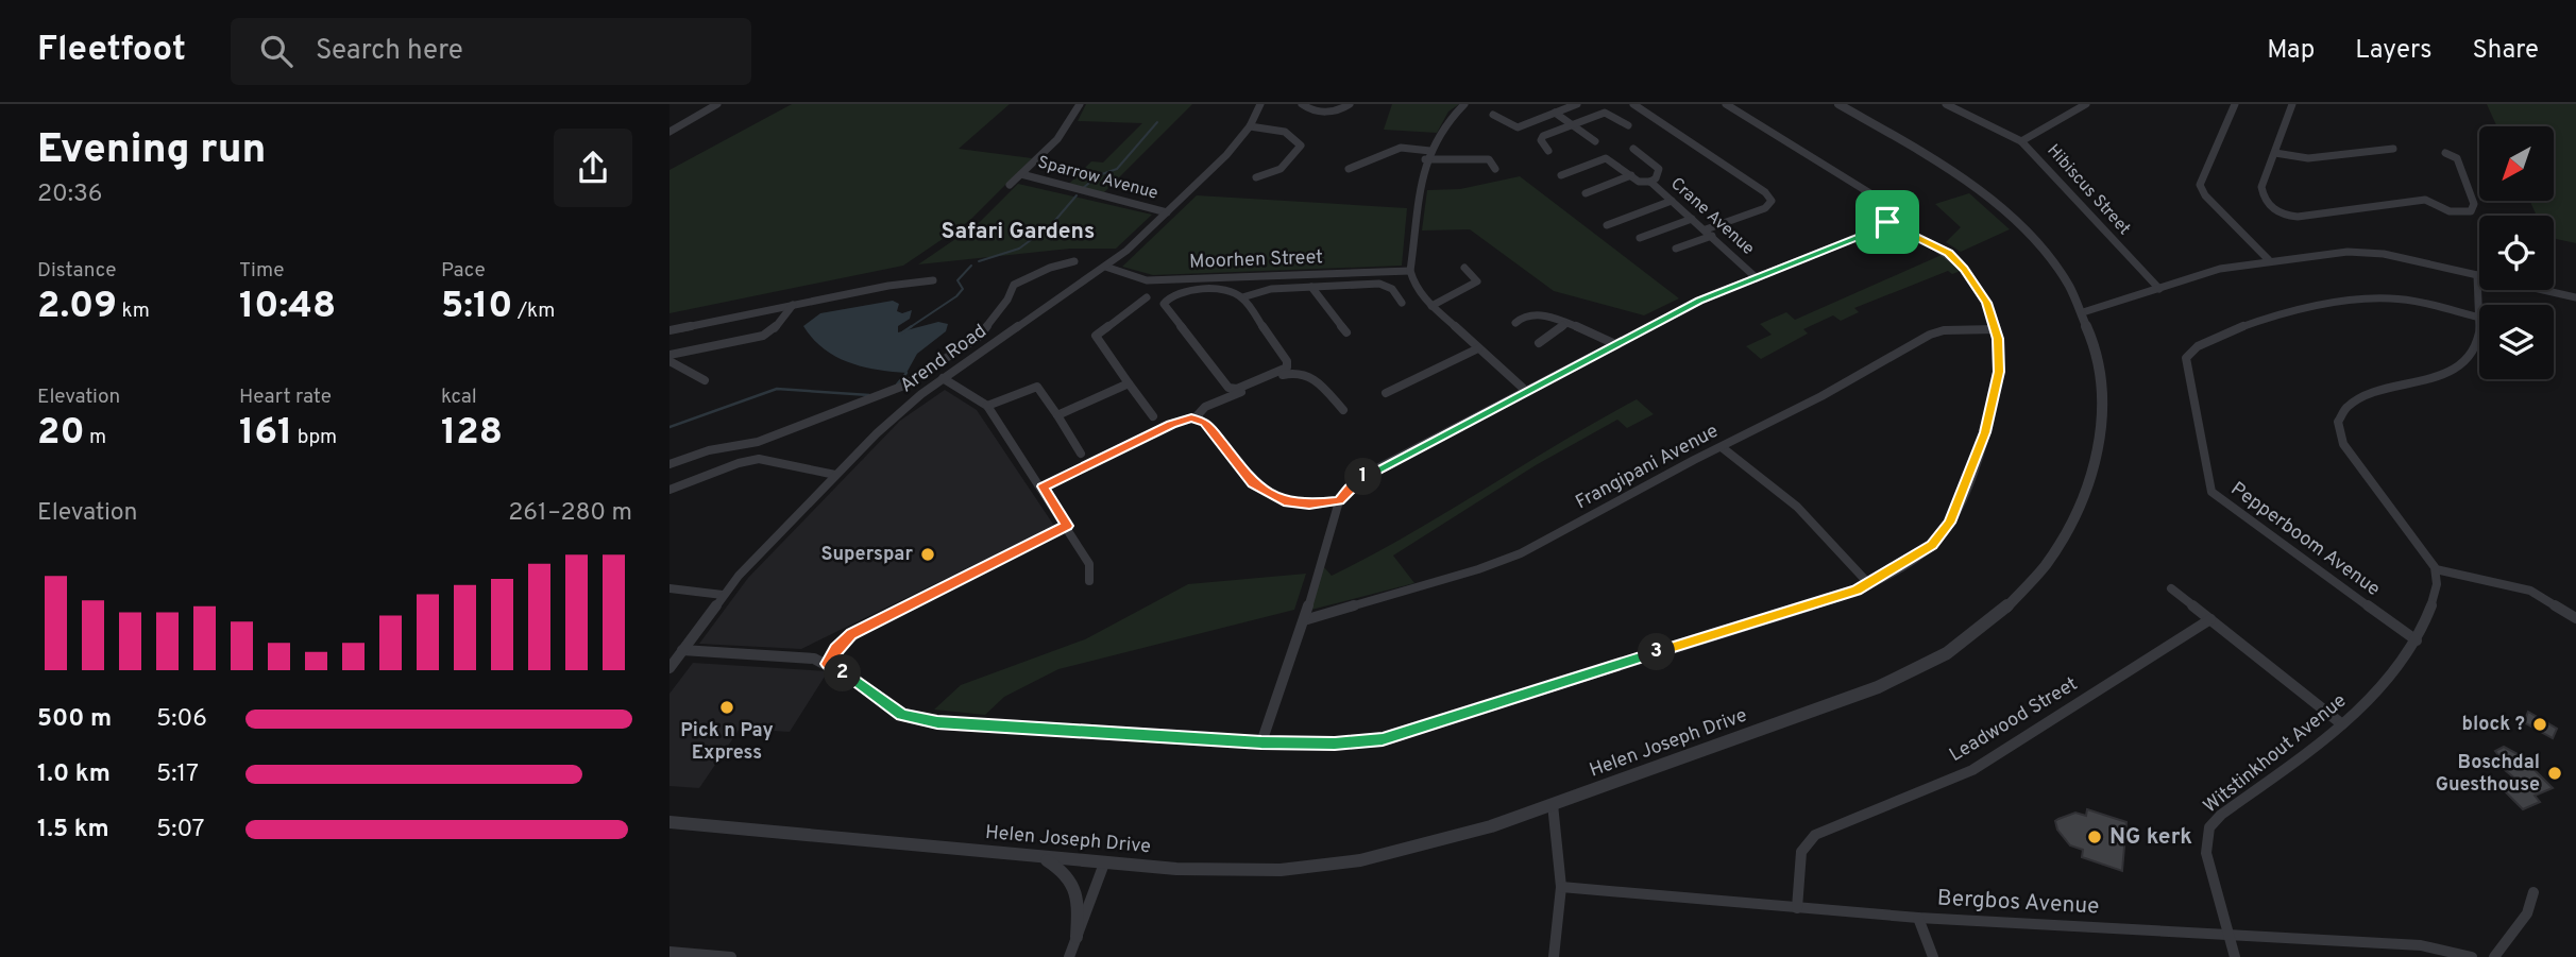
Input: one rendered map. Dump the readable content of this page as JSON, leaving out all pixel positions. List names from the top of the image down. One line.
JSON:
{"streets":{"street":["Sparrow Avenue","Hibiscus Street","Crane Avenue","Moorhen Street","Arend Road","Frangipani Avenue","Pepperboom Avenue","Leadwood Street","Helen Joseph Drive","Witstinkhout Avenue","Bergbos Avenue"]},"crossings":[["Sparrow Avenue","Arend Road"],["Moorhen Street","Arend Road"],["Pepperboom Avenue","Witstinkhout Avenue"],["Leadwood Street","Bergbos Avenue"],["Witstinkhout Avenue","Bergbos Avenue"]],"districts":["Safari Gardens"],"places":["Superspar","Pick n Pay Express","block ?","Boschdal Guesthouse","NG kerk"],"north":"bottom left","page":{"header":"Fleetfoot","search":"Search here","nav":["Map","Layers","Share"],"heading":["Evening run","20:36"],"stats":[["Distance","2.09 km"],["Time","10:48"],["Pace","5:10 /km"],["Elevation","20 m"],["Heart rate","161 bpm"],["kcal","128"]],"pins":["1","3","2"],"chart":["Elevation","261–280 m"],"list":[{"name":"500 m","note":"5:06"},{"name":"1.0 km","note":"5:17"},{"name":"1.5 km","note":"5:07"}]}}
